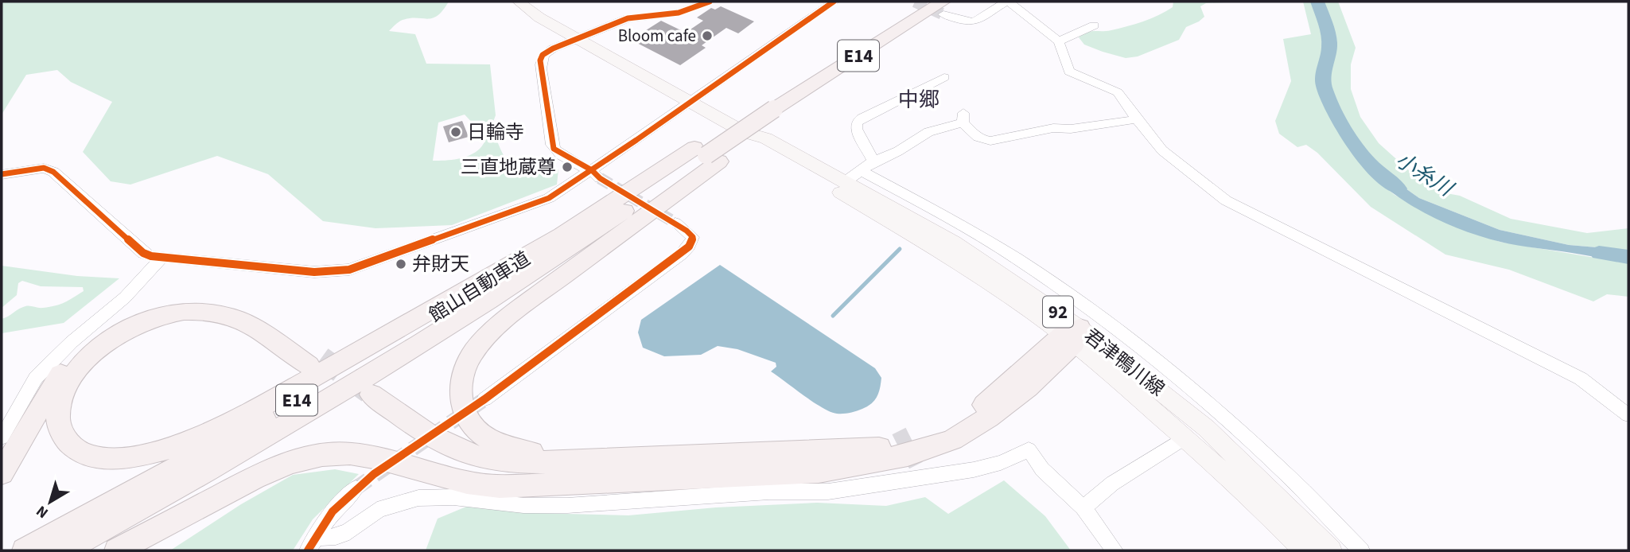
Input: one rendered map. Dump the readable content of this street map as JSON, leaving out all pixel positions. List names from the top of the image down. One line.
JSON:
{"streets":{"highway":["E14","館山自動車道"],"main road":["92","君津鴨川線"]},"crossings":[["E14","館山自動車道"]],"districts":["中郷"],"water":["小糸川"],"places":["Bloom cafe","日輪寺","三直地蔵尊","弁財天"],"north":"bottom left"}
